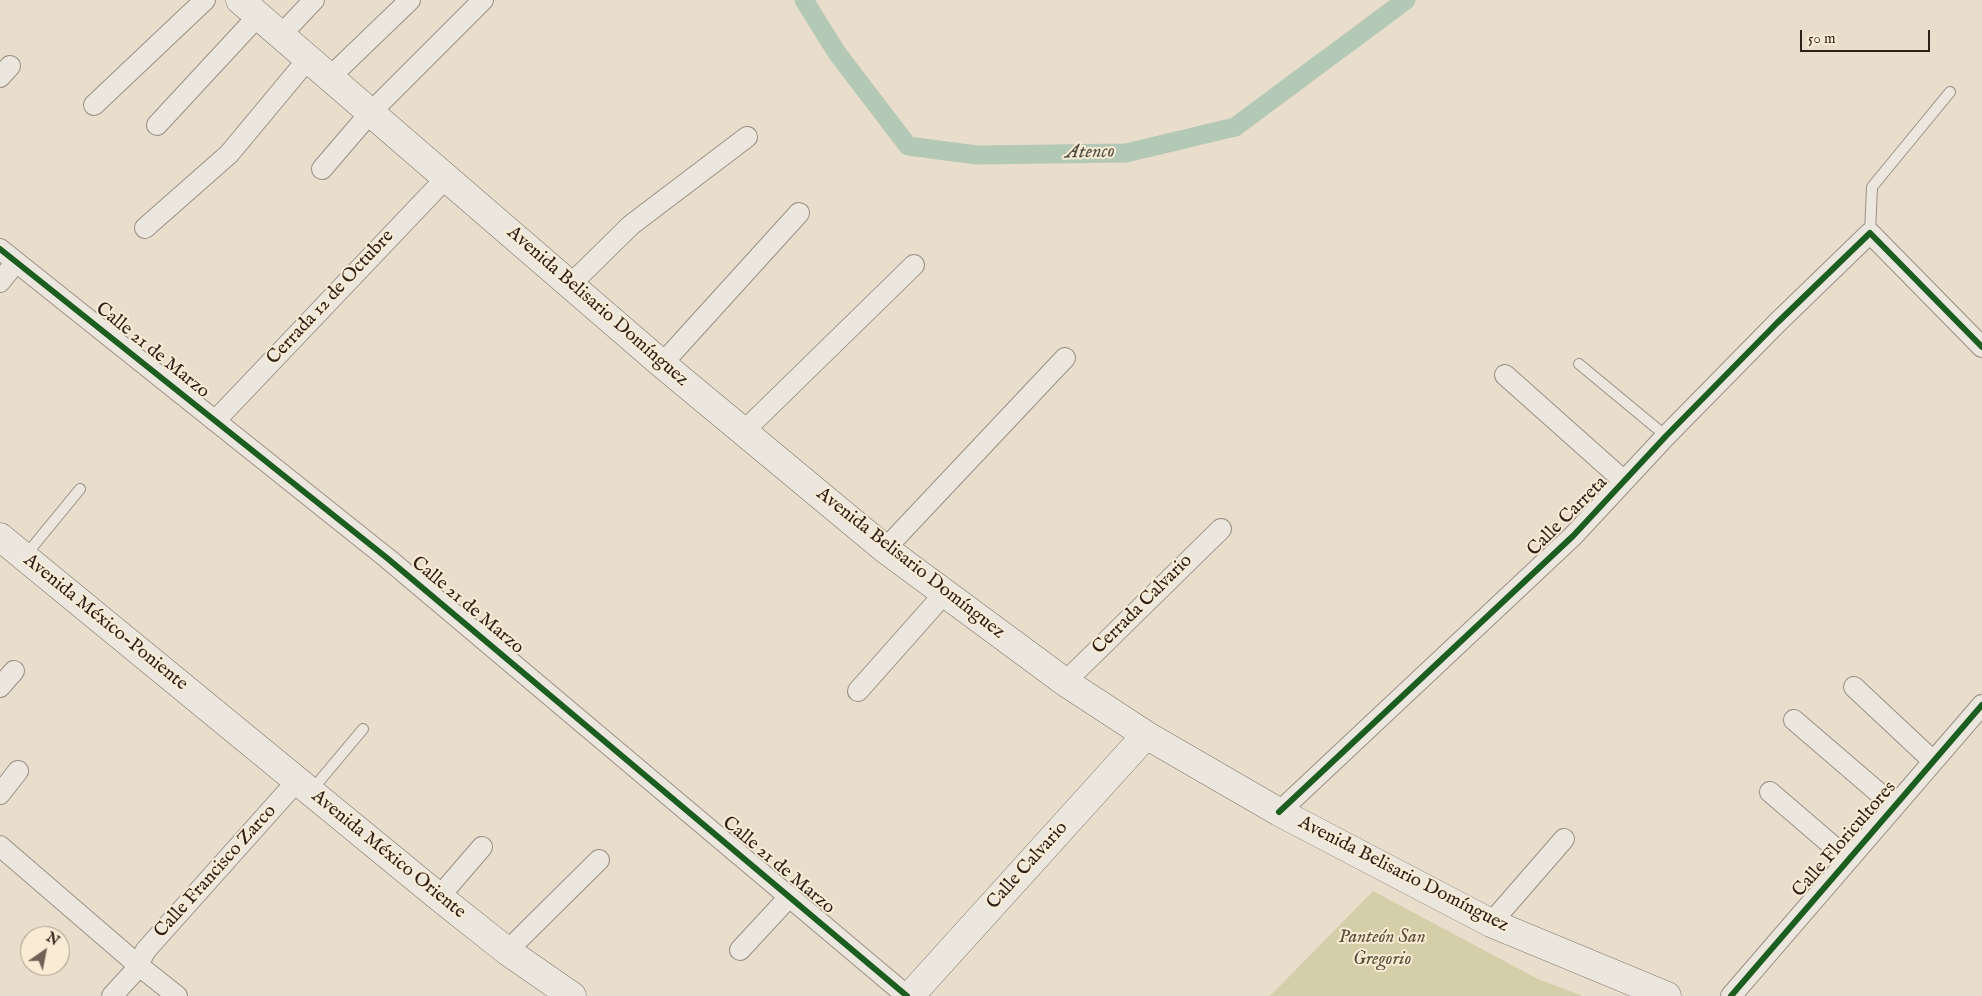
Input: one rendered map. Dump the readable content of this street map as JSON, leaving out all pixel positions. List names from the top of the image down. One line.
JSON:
{"streets":{"main road":["Avenida Belisario Domínguez","Avenida México-Poniente","Avenida México Oriente","Calle Calvario"],"street":["Cerrada 12 de Octubre","Calle 21 de Marzo","Calle Carreta","Cerrada Calvario","Calle Floricultores","Calle Francisco Zarco"]},"crossings":[["Cerrada 12 de Octubre","Avenida Belisario Domínguez"],["Cerrada 12 de Octubre","Calle 21 de Marzo"],["Avenida Belisario Domínguez","Calle Carreta"],["Avenida Belisario Domínguez","Cerrada Calvario"],["Avenida Belisario Domínguez","Calle Calvario"],["Avenida México-Poniente","Avenida México Oriente"],["Avenida México Oriente","Calle Francisco Zarco"]],"water":["Atenco"],"parks":["Panteón San Gregorio"],"scale_bar":"50 m","north":"top right"}
